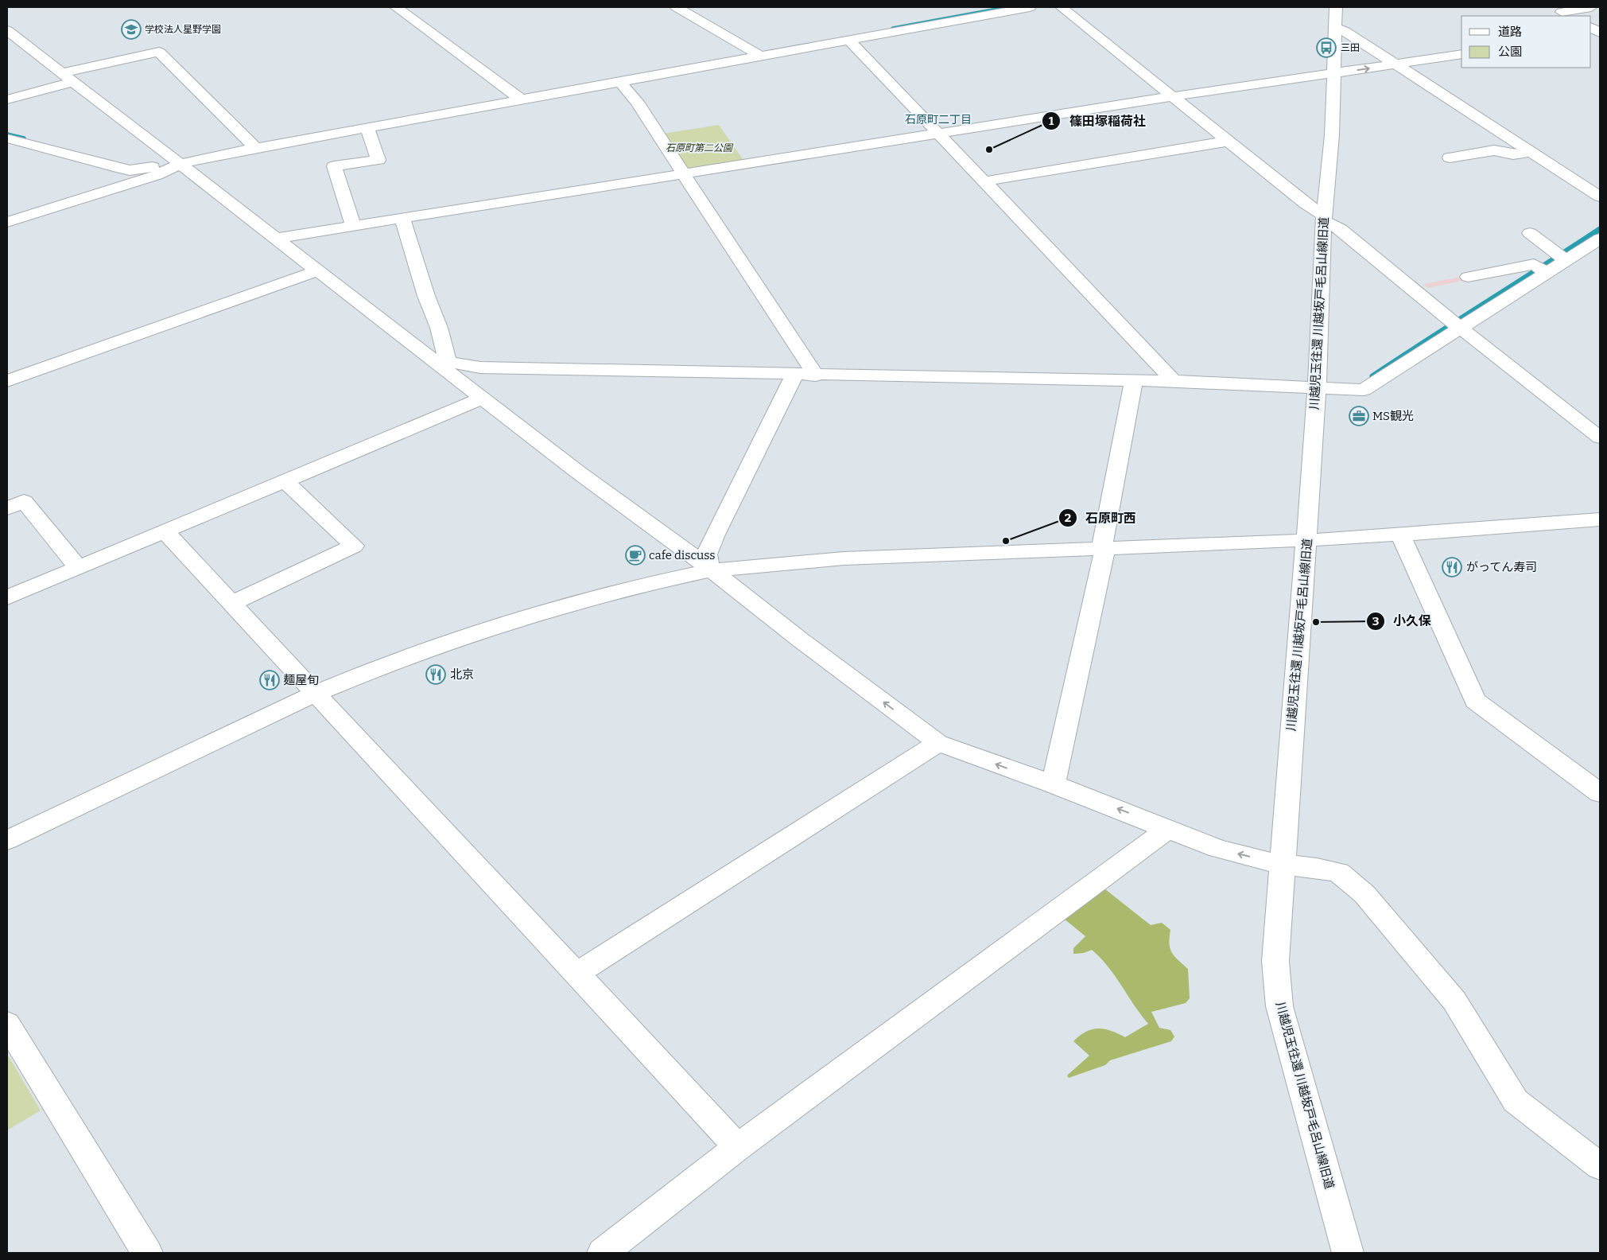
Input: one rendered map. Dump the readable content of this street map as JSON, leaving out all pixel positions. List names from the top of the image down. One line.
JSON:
{"streets":{"street":["川越児玉往還 川越坂戸毛呂山線旧道"]},"districts":["石原町二丁目"],"parks":["石原町第二公園"],"places":{"school or university":["学校法人星野学園"],"bus stop":["三田"],"other":["篠田塚稲荷社","石原町西","小久保"],"office":["MS観光"],"cafe":["cafe discuss"],"restaurant":["がってん寿司","北京","麺屋旬"]},"legend":["道路","公園"]}
